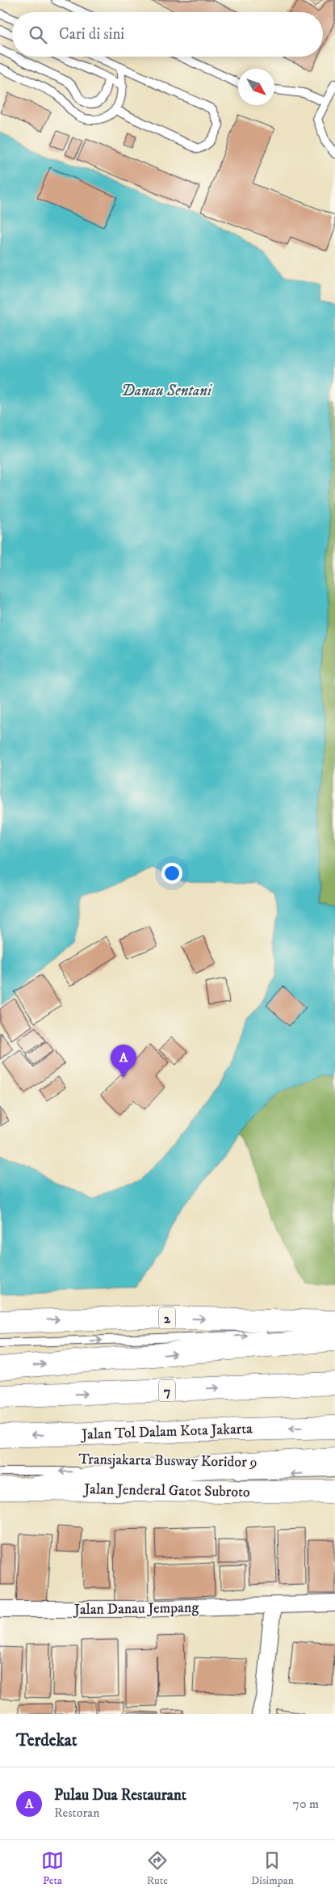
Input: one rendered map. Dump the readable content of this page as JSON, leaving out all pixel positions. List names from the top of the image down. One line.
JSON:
{"streets":{"highway":["2","7","Jalan Tol Dalam Kota Jakarta","Jalan Jenderal Gatot Subroto"],"street":["Jalan Danau Jempang"],"lane":["Transjakarta Busway Koridor 9"]},"one_way":["Transjakarta Busway Koridor 9"],"water":["Danau Sentani"],"north":"bottom right","page":{"search":"Cari di sini","pins":"A","heading":"Terdekat","list":[{"mark":"A","name":"Pulau Dua Restaurant","note":"Restoran","value":"70 m"}],"nav":["Peta","Rute","Disimpan"]}}
